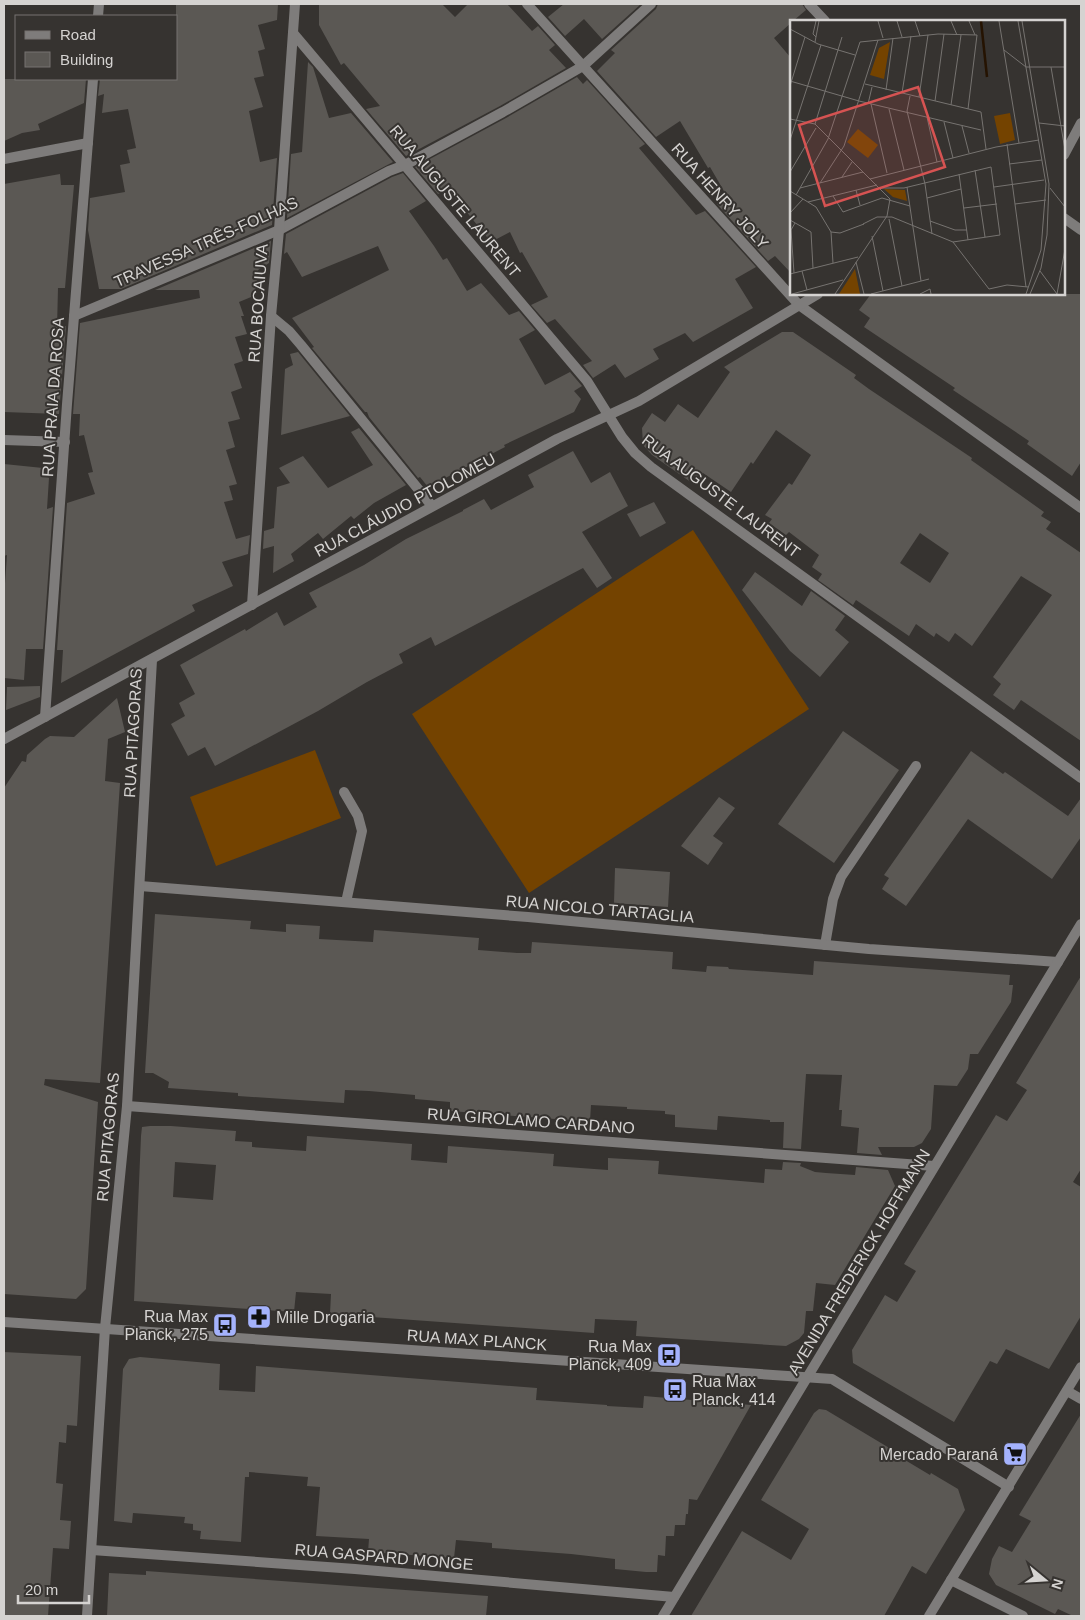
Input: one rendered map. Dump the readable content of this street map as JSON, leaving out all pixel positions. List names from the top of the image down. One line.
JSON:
{"streets":{"street":["RUA HENRY JOLY","RUA AUGUSTE LAURENT","TRAVESSA TRÊS-FOLHAS","RUA BOCAIUVA","RUA PRAIA DA ROSA","RUA CLÁUDIO PTOLOMEU","RUA PITAGORAS","RUA NICOLO TARTAGLIA","RUA GIROLAMO CARDANO","AVENIDA FREDERICK HOFFMANN","RUA MAX PLANCK","RUA GASPARD MONGE"]},"crossings":[["RUA HENRY JOLY","TRAVESSA TRÊS-FOLHAS"],["RUA HENRY JOLY","RUA CLÁUDIO PTOLOMEU"],["RUA AUGUSTE LAURENT","TRAVESSA TRÊS-FOLHAS"],["RUA AUGUSTE LAURENT","RUA BOCAIUVA"],["RUA AUGUSTE LAURENT","RUA CLÁUDIO PTOLOMEU"],["TRAVESSA TRÊS-FOLHAS","RUA BOCAIUVA"],["TRAVESSA TRÊS-FOLHAS","RUA PRAIA DA ROSA"],["RUA BOCAIUVA","RUA CLÁUDIO PTOLOMEU"],["RUA PRAIA DA ROSA","RUA CLÁUDIO PTOLOMEU"],["RUA CLÁUDIO PTOLOMEU","RUA PITAGORAS"],["RUA PITAGORAS","RUA NICOLO TARTAGLIA"],["RUA PITAGORAS","RUA GIROLAMO CARDANO"],["RUA PITAGORAS","RUA MAX PLANCK"],["RUA PITAGORAS","RUA GASPARD MONGE"],["RUA NICOLO TARTAGLIA","AVENIDA FREDERICK HOFFMANN"],["RUA GIROLAMO CARDANO","AVENIDA FREDERICK HOFFMANN"],["AVENIDA FREDERICK HOFFMANN","RUA MAX PLANCK"],["AVENIDA FREDERICK HOFFMANN","RUA GASPARD MONGE"]],"places":{"pharmacy":["Mille Drogaria"],"bus stop":["Rua Max Planck, 275","Rua Max Planck, 409","Rua Max Planck, 414"],"supermarket":["Mercado Paraná"]},"legend":["Road","Building"],"scale_bar":"20 m","north":"right"}
